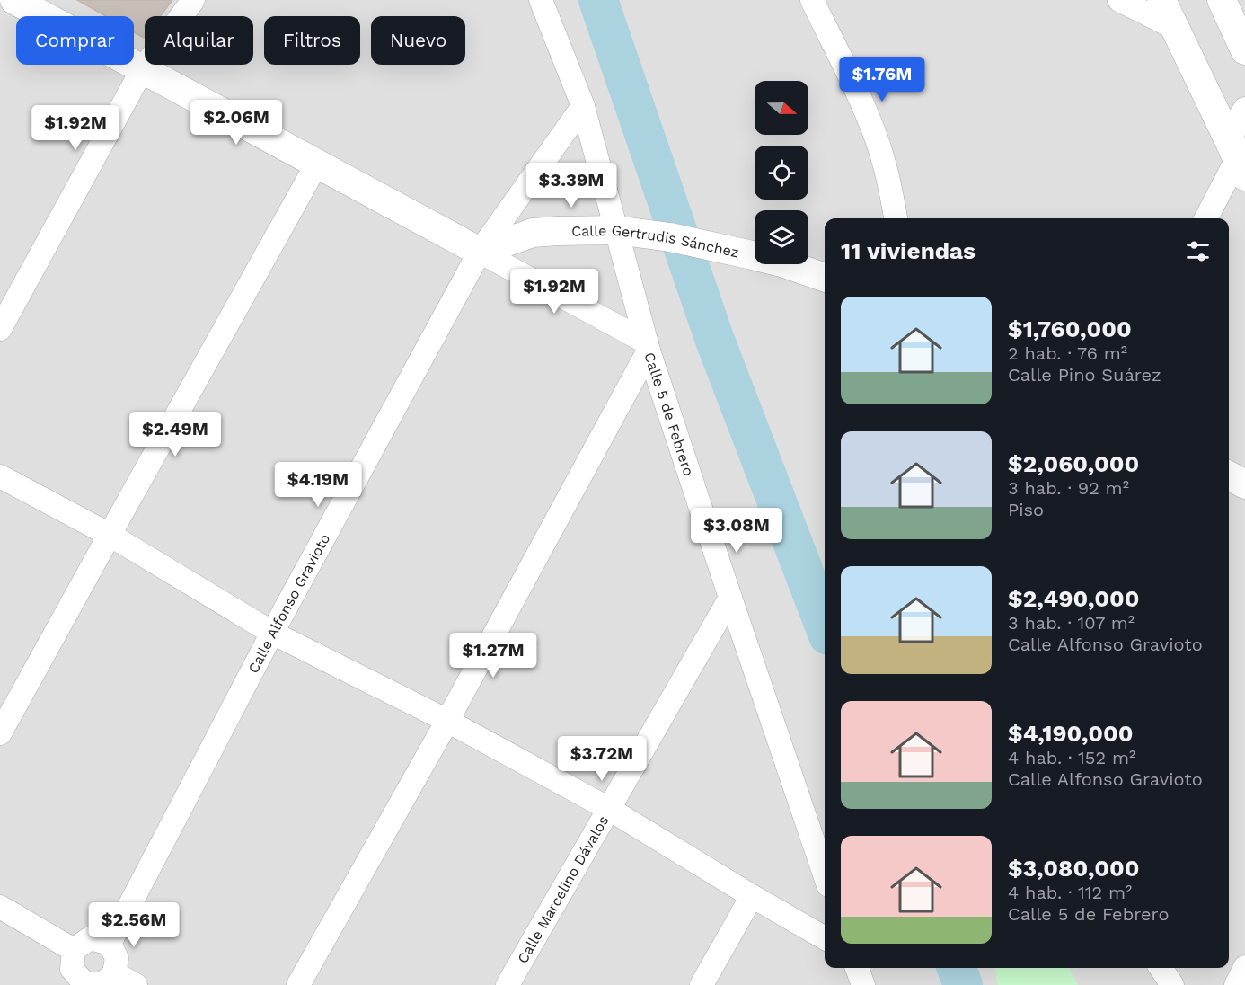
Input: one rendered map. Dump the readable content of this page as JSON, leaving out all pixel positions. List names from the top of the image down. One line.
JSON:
{"streets":{"street":["Calle Gertrudis Sánchez","Calle 5 de Febrero","Calle Alfonso Gravioto","Calle Marcelino Dávalos"]},"crossings":[["Calle Gertrudis Sánchez","Calle 5 de Febrero"],["Calle Gertrudis Sánchez","Calle Alfonso Gravioto"],["Calle 5 de Febrero","Calle Alfonso Gravioto"],["Calle 5 de Febrero","Calle Marcelino Dávalos"]],"north":"right","page":{"chip":["Comprar","Alquilar","Filtros","Nuevo"],"price":["$1.76M","$2.06M","$1.92M","$3.39M","$1.92M","$2.49M","$4.19M","$3.08M","$1.27M","$3.72M","$2.56M"],"heading":"11 viviendas","list":[{"name":"$1,760,000","note":"2 hab. · 76 m² · Calle Pino Suárez"},{"name":"$2,060,000","note":"3 hab. · 92 m² · Piso"},{"name":"$2,490,000","note":"3 hab. · 107 m² · Calle Alfonso Gravioto"},{"name":"$4,190,000","note":"4 hab. · 152 m² · Calle Alfonso Gravioto"},{"name":"$3,080,000","note":"4 hab. · 112 m² · Calle 5 de Febrero"}]}}
